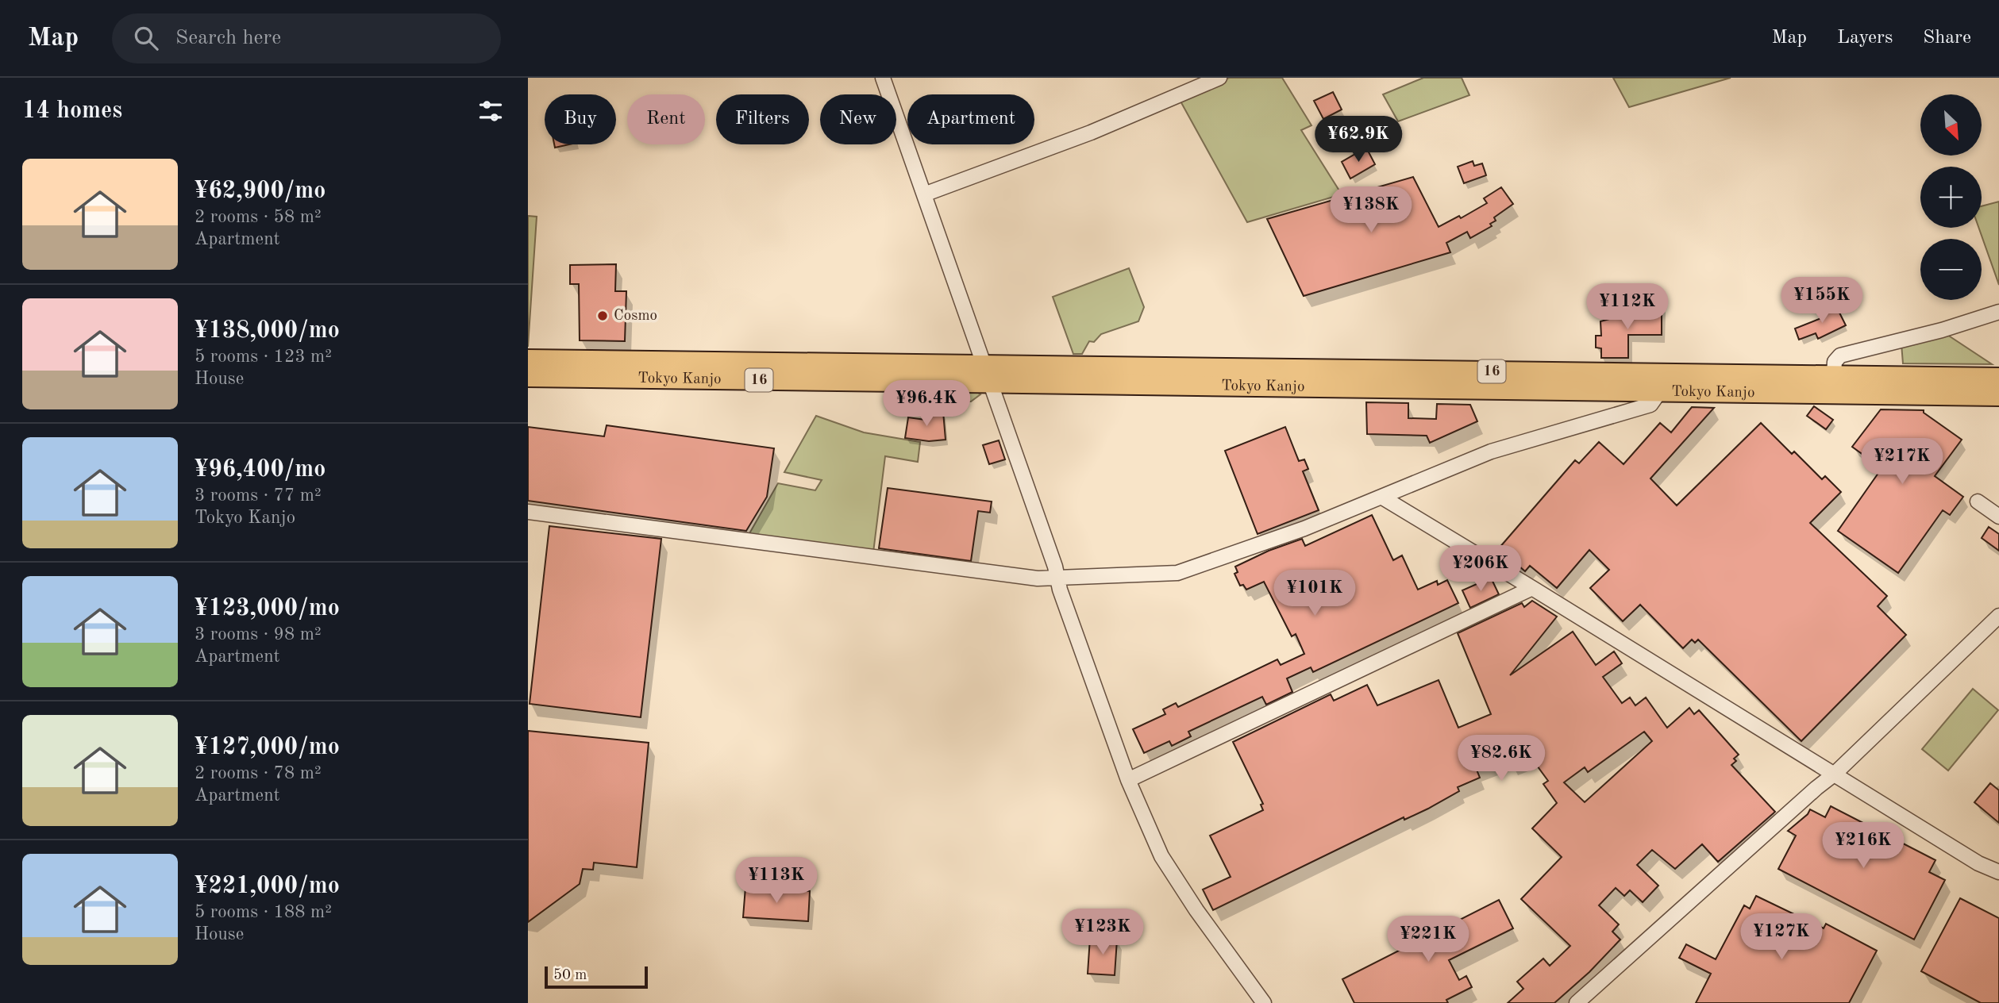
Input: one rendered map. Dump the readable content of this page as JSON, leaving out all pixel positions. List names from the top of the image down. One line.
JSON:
{"streets":{"highway":["16","Tokyo Kanjo"]},"places":["Cosmo"],"scale_bar":"50 m","north":"bottom right","page":{"header":"Map","search":"Search here","nav":["Map","Layers","Share"],"heading":"14 homes","map_buttons":["+","−"],"chip":["Buy","Rent","Filters","New","Apartment"],"price":["¥62.9K","¥138K","¥155K","¥112K","¥96.4K","¥217K","¥206K","¥101K","¥82.6K","¥216K","¥113K","¥123K","¥127K","¥221K"],"list":[{"name":"¥62,900/mo","note":"2 rooms · 58 m² · Apartment"},{"name":"¥138,000/mo","note":"5 rooms · 123 m² · House"},{"name":"¥96,400/mo","note":"3 rooms · 77 m² · Tokyo Kanjo"},{"name":"¥123,000/mo","note":"3 rooms · 98 m² · Apartment"},{"name":"¥127,000/mo","note":"2 rooms · 78 m² · Apartment"},{"name":"¥221,000/mo","note":"5 rooms · 188 m² · House"}],"scale":"50 m"}}
